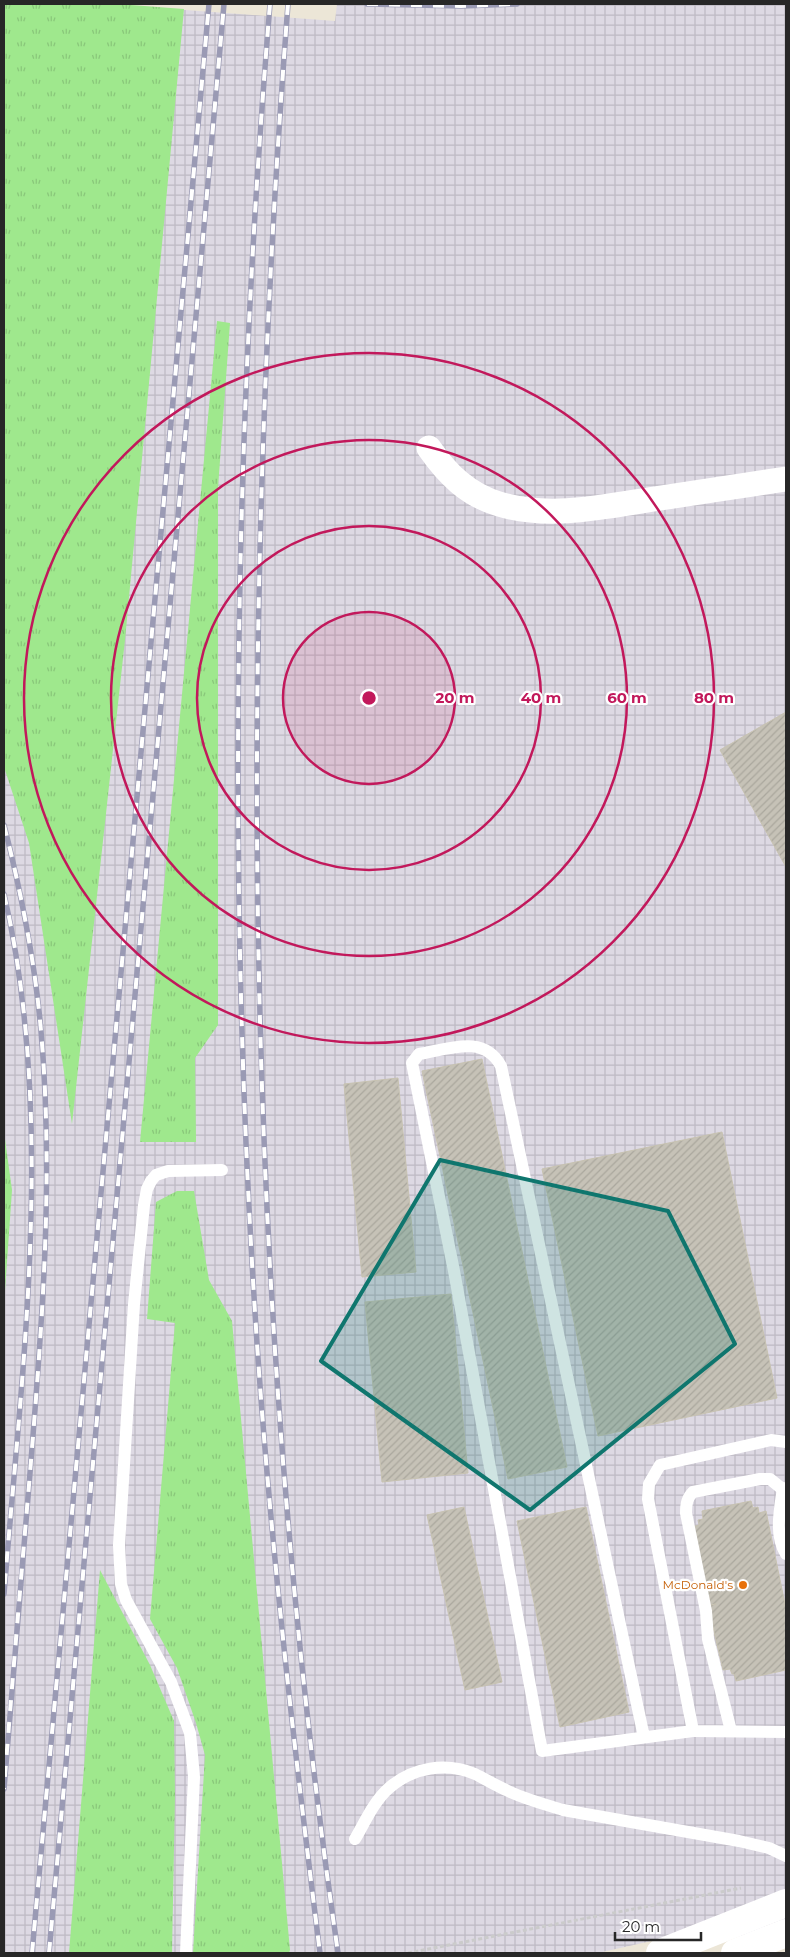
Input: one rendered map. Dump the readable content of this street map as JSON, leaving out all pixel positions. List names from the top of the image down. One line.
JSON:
{"places":["McDonald's"],"scale_bar":"20 m","rings":["20 m","40 m","60 m","80 m"]}
